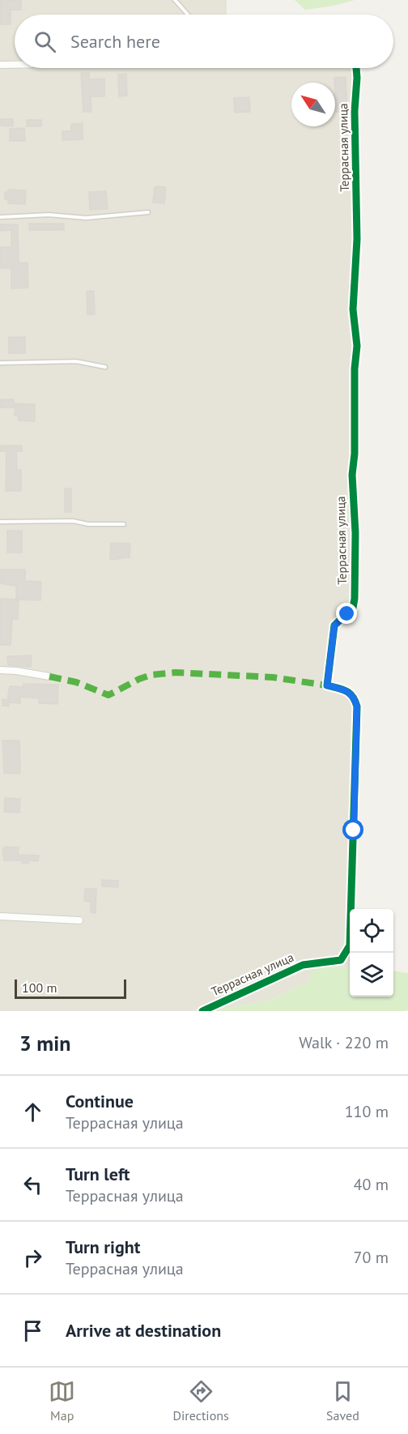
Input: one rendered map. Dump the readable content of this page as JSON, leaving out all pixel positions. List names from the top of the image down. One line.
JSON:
{"streets":{"street":["Террасная улица"]},"scale_bar":"100 m","north":"top left","page":{"search":"Search here","scale":"100 m","heading":["3 min","Walk · 220 m"],"list":[["Continue","Террасная улица","110 m"],["Turn left","Террасная улица","40 m"],["Turn right","Террасная улица","70 m"],"Arrive at destination"],"nav":["Map","Directions","Saved"]}}
